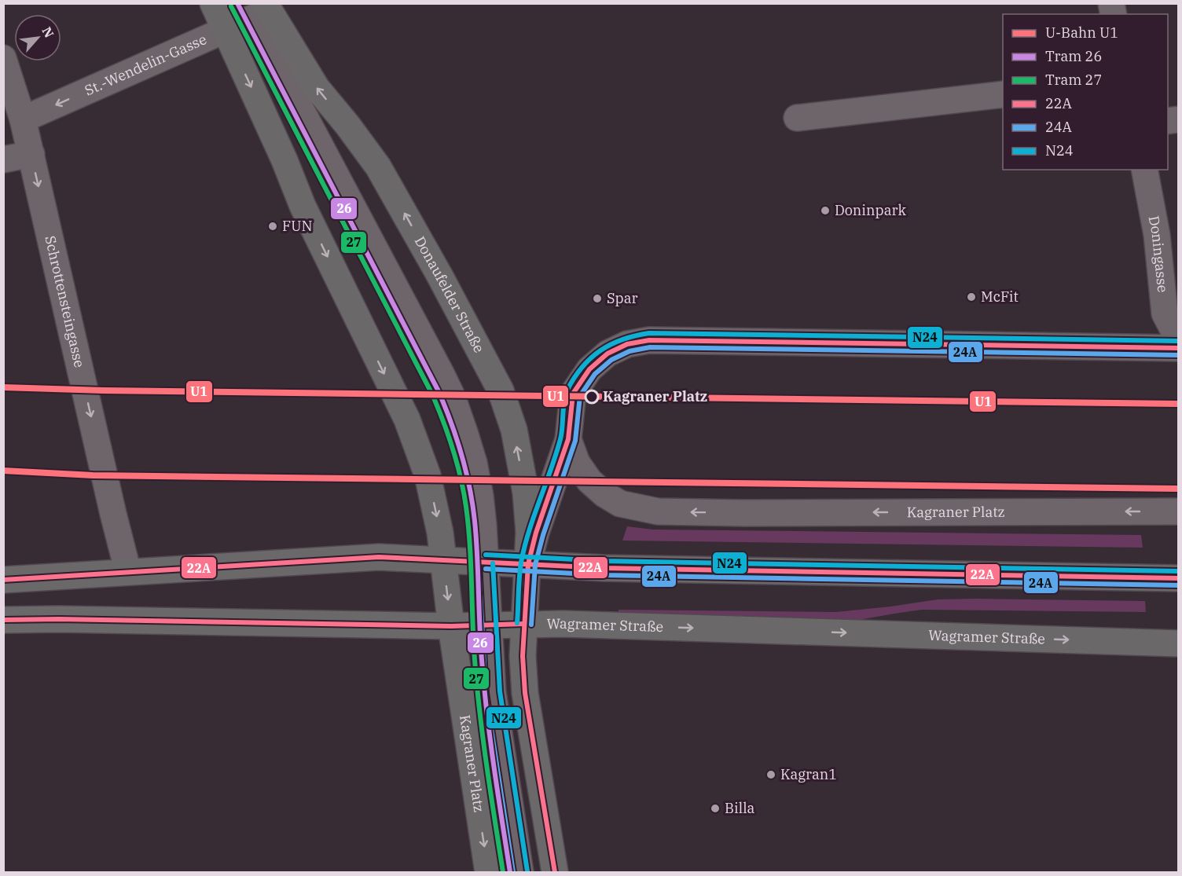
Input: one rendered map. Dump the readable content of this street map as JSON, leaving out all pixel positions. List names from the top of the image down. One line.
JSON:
{"streets":{"main road":["Donaufelder Straße","Kagraner Platz","Wagramer Straße"],"street":["St.-Wendelin-Gasse","Doningasse","Schrottensteingasse"]},"crossings":[["St.-Wendelin-Gasse","Donaufelder Straße"],["St.-Wendelin-Gasse","Schrottensteingasse"],["Donaufelder Straße","Kagraner Platz"],["Donaufelder Straße","Wagramer Straße"],["Kagraner Platz","Wagramer Straße"]],"one_way":["St.-Wendelin-Gasse","Schrottensteingasse"],"places":["Doninpark","FUN","McFit","Spar","Kagraner Platz","Kagran1","Billa"],"lines":["tram line 26","tram line 27","transit line N24","transit line 22A","transit line 24A","metro line U1"],"legend":["U-Bahn U1","Tram 26","Tram 27","22A","24A","N24"],"north":"top right"}
